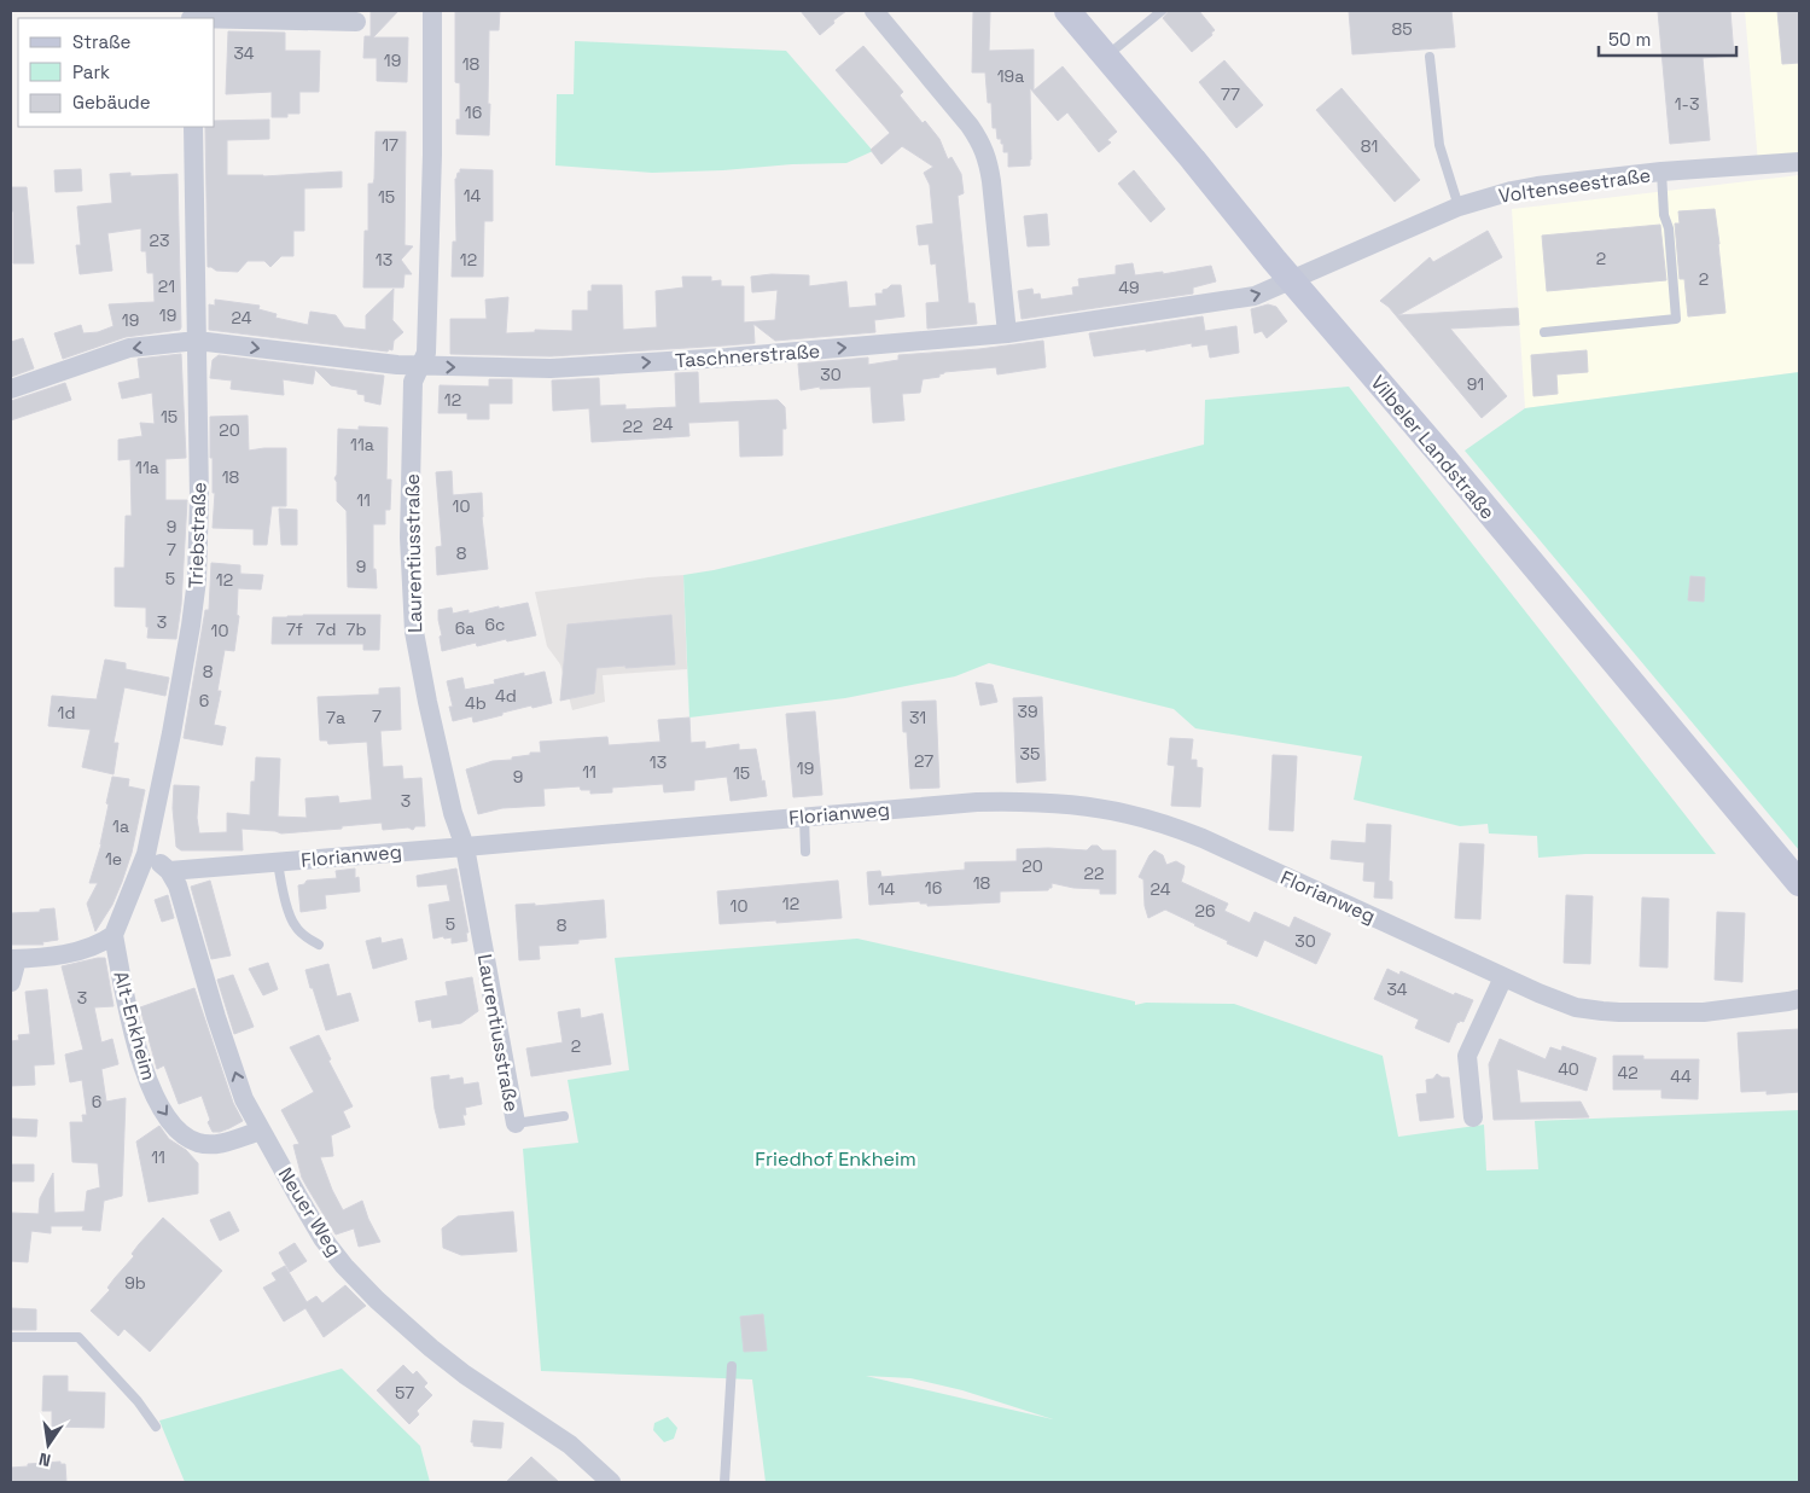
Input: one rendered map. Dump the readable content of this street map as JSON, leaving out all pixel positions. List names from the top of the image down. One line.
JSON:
{"streets":{"main road":["Vilbeler Landstraße"],"street":["Voltenseestraße","Taschnerstraße","Triebstraße","Laurentiusstraße","Florianweg","Alt-Enkheim","Neuer Weg"]},"crossings":[["Voltenseestraße","Taschnerstraße"],["Voltenseestraße","Vilbeler Landstraße"],["Taschnerstraße","Vilbeler Landstraße"],["Taschnerstraße","Triebstraße"],["Taschnerstraße","Laurentiusstraße"],["Triebstraße","Alt-Enkheim"],["Laurentiusstraße","Florianweg"],["Florianweg","Neuer Weg"],["Alt-Enkheim","Neuer Weg"]],"one_way":["Alt-Enkheim","Neuer Weg"],"parks":["Friedhof Enkheim"],"house_numbers":["85","34","19","18","19a","77","1-3","16","17","81","14","15","23","2","13","12","2","21","49","19","24","19","30","91","12","15","24","22","20","11a","11a","18","11","10","9","7","8","9","5","12","3","6c","6a","7f","7d","7b","10","8","4d","6","4b","39","1d","7","7a","31","35","27","13","19","11","15","9","3","1a","1e","20","22","18","16","14","24","12","10","26","5","8","30","34","3","2","40","42","44","6","11","9b","57"],"legend":["Straße","Park","Gebäude"],"scale_bar":"50 m","north":"bottom"}
